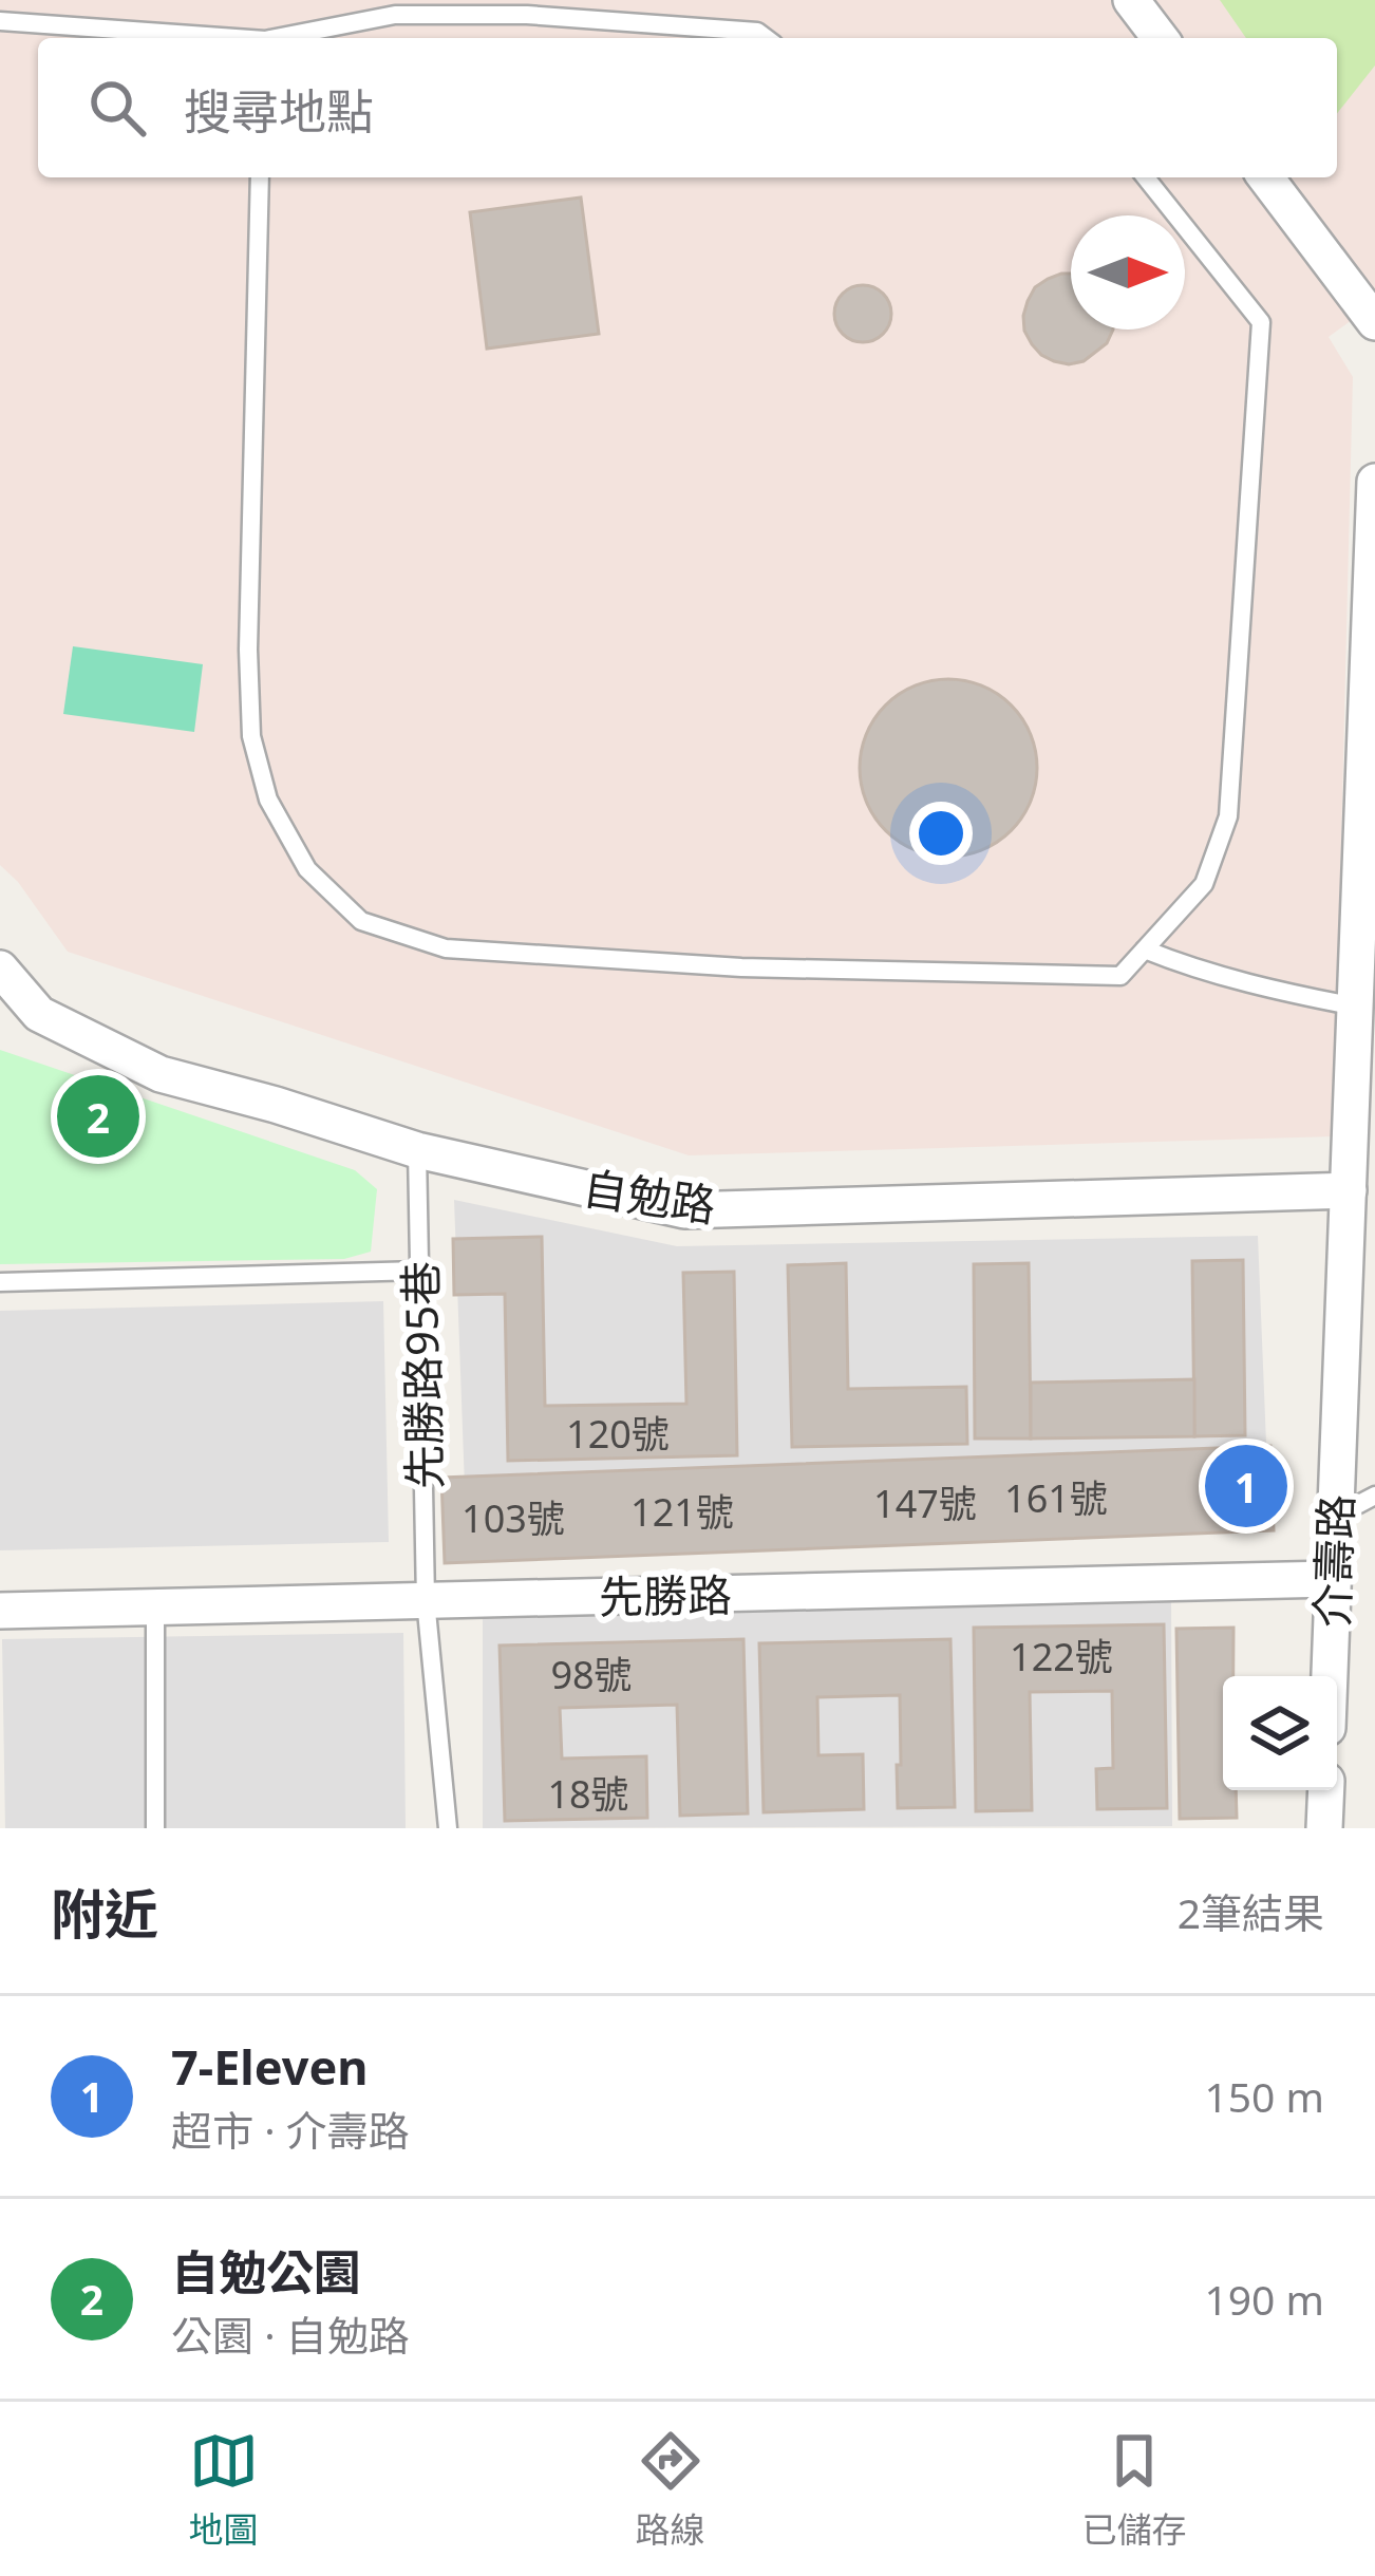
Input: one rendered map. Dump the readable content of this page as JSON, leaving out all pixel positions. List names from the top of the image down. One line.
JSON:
{"streets":{"street":["自勉路","介壽路","先勝路"],"lane":["先勝路95巷"]},"crossings":[["自勉路","先勝路95巷"],["自勉路","介壽路"],["先勝路95巷","先勝路"],["介壽路","先勝路"]],"house_numbers":["120號","161號","147號","121號","103號","122號","98號","18號"],"north":"right","page":{"search":"搜尋地點","pins":["2","1"],"heading":["附近","2筆結果"],"list":[{"mark":"1","name":"7-Eleven","note":"超市 · 介壽路","value":"150 m"},{"mark":"2","name":"自勉公園","note":"公園 · 自勉路","value":"190 m"}],"nav":["地圖","路線","已儲存"]}}
